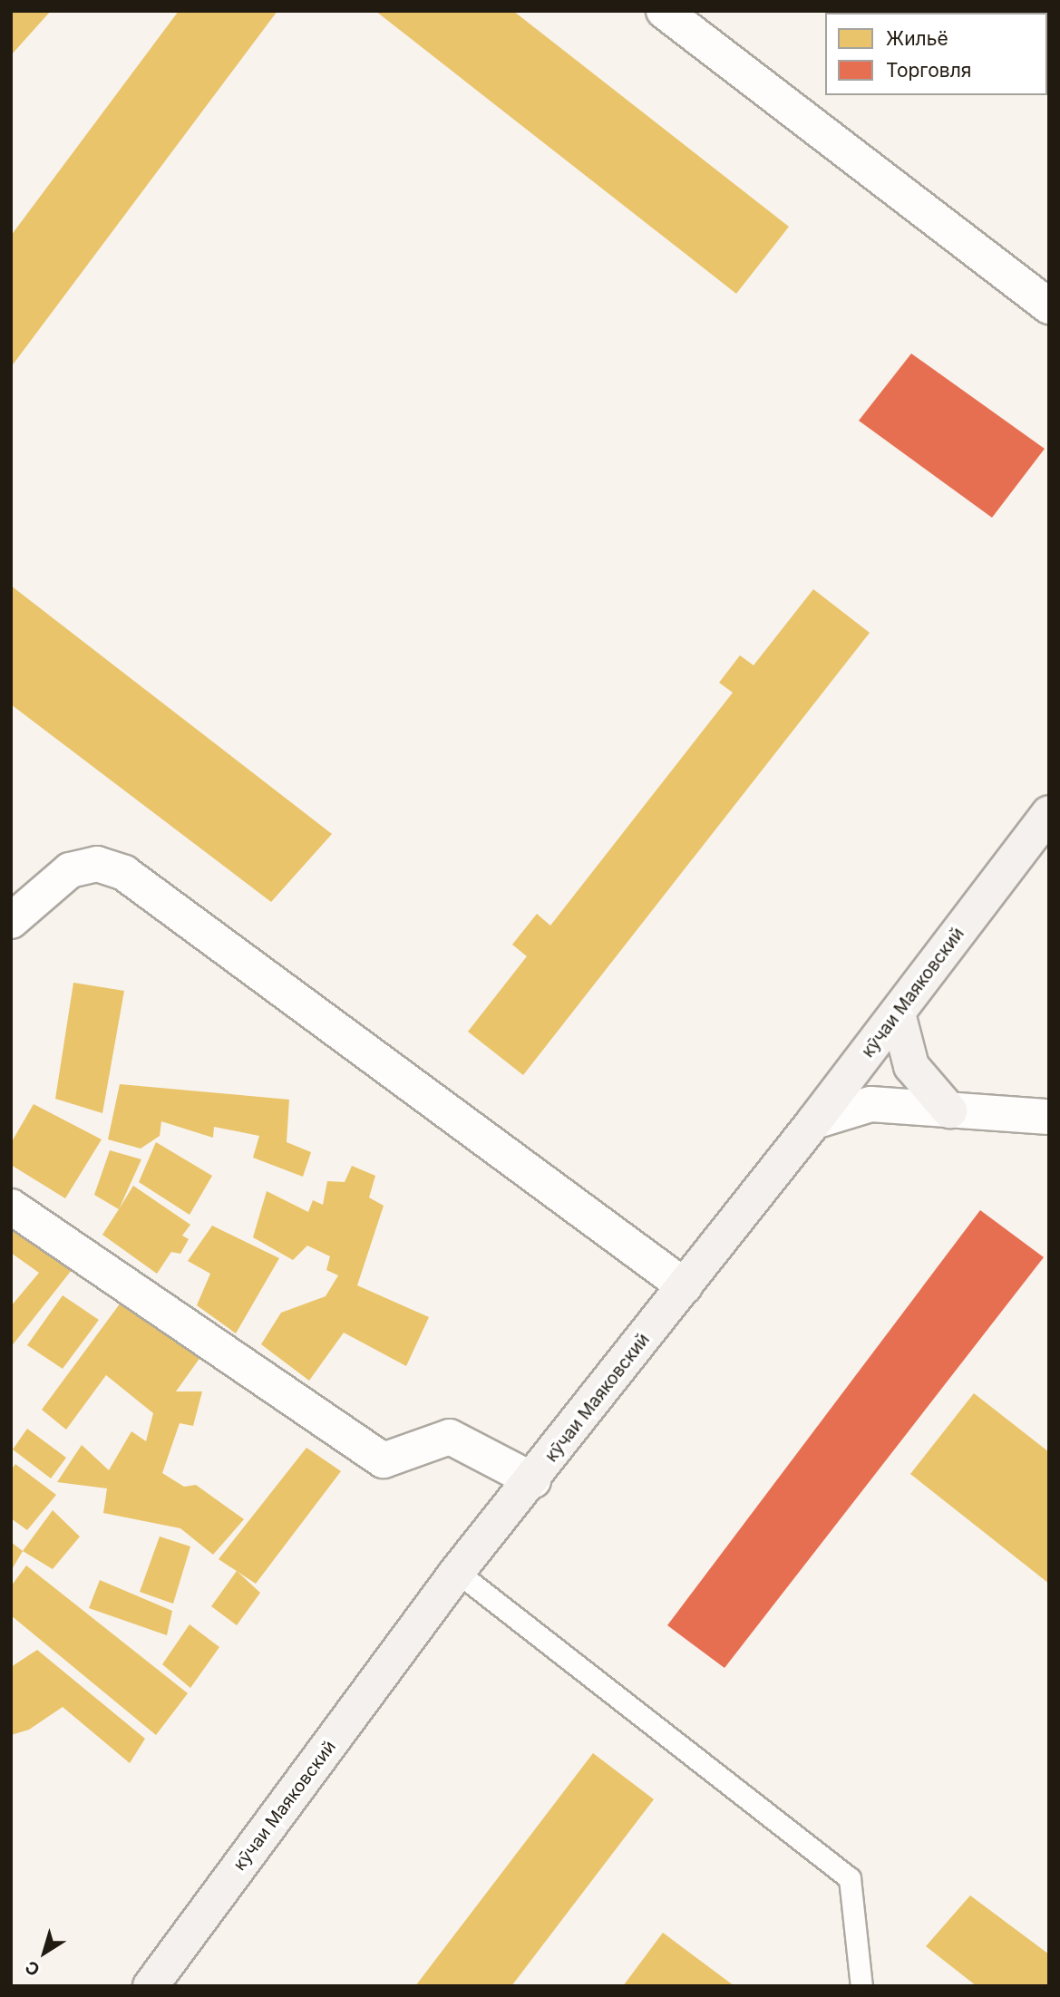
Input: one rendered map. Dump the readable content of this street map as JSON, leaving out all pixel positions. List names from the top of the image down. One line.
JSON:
{"streets":{"street":["кӯчаи Маяковский"]},"legend":["Жильё","Торговля"],"north":"bottom left"}
